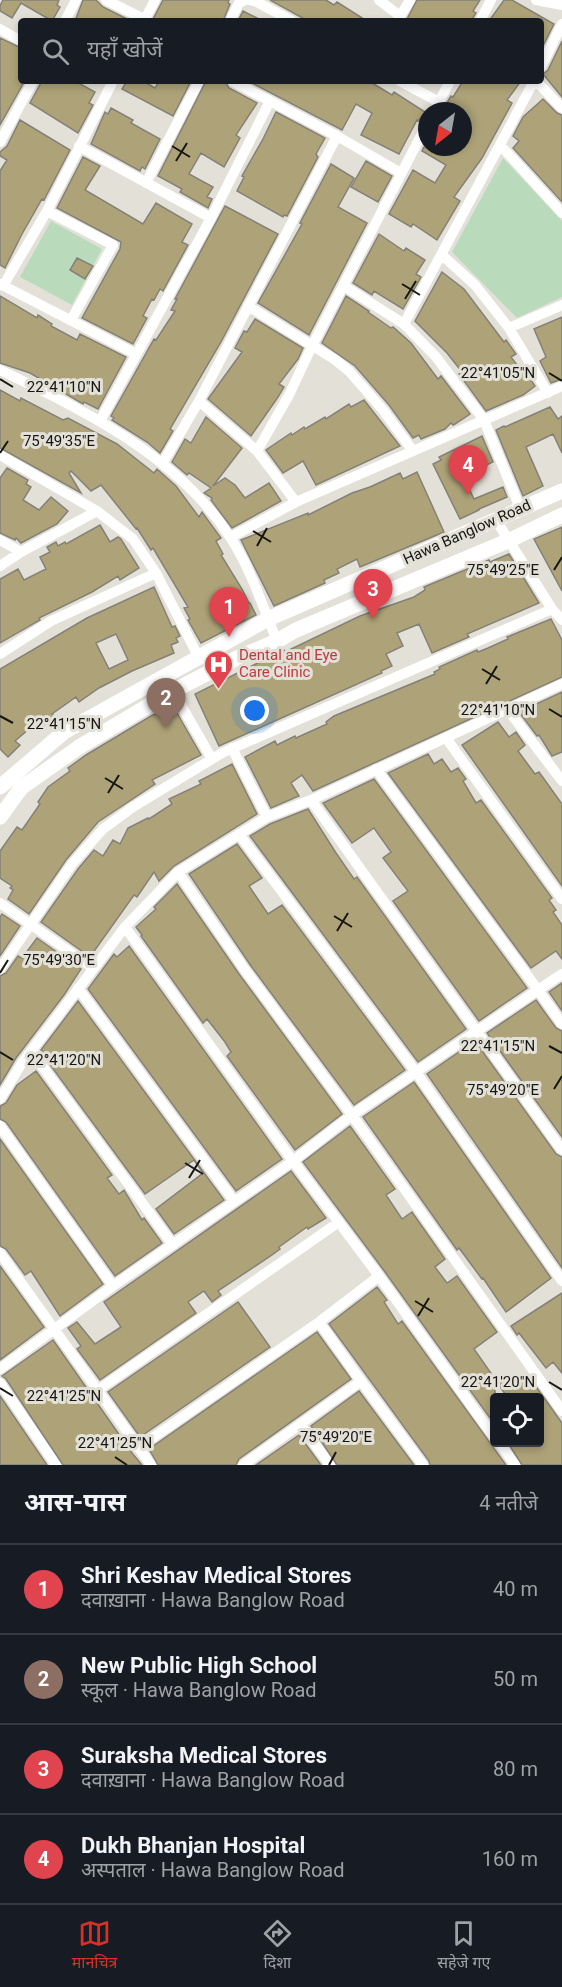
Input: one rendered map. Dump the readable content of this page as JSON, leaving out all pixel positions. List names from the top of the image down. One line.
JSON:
{"streets":{"street":["Hawa Banglow Road"]},"places":{"hospital":["Dental and Eye Care Clinic"]},"north":"bottom left","page":{"search":"यहाँ खोजें","pins":["4","3","1","2"],"heading":["आस-पास","4 नतीजे"],"list":[{"mark":"1","name":"Shri Keshav Medical Stores","note":"दवाख़ाना · Hawa Banglow Road","value":"40 m"},{"mark":"2","name":"New Public High School","note":"स्कूल · Hawa Banglow Road","value":"50 m"},{"mark":"3","name":"Suraksha Medical Stores","note":"दवाख़ाना · Hawa Banglow Road","value":"80 m"},{"mark":"4","name":"Dukh Bhanjan Hospital","note":"अस्पताल · Hawa Banglow Road","value":"160 m"}],"nav":["मानचित्र","दिशा","सहेजे गए"]},"coordinates":["22°41'05\"N","22°41'10\"N","75°49'35\"E","75°49'25\"E","22°41'15\"N","75°49'30\"E","22°41'20\"N","75°49'20\"E","22°41'25\"N"]}
